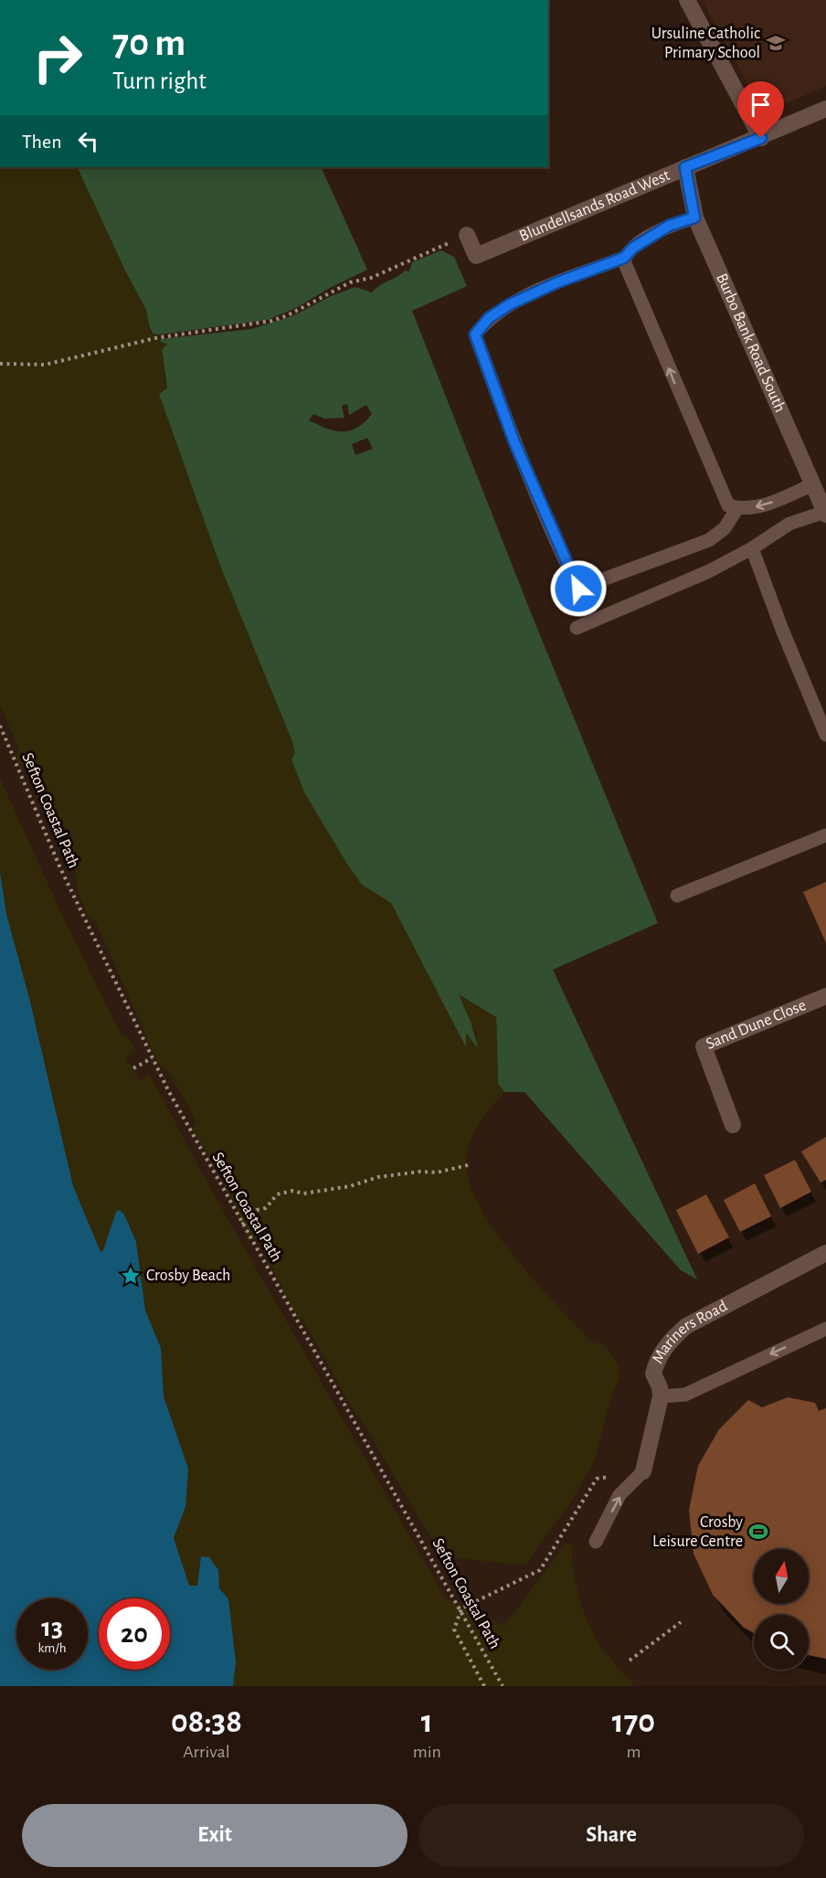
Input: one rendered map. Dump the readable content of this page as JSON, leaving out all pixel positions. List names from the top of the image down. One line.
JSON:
{"streets":{"street":["Blundellsands Road West","Burbo Bank Road South","Sand Dune Close","Mariners Road"],"path":["Sefton Coastal Path"]},"crossings":[["Blundellsands Road West","Burbo Bank Road South"]],"places":{"school or university":["Ursuline Catholic Primary School"],"place":["Crosby Beach"],"sports":["Crosby Leisure Centre"]},"north":"top","page":{"turn":["70 m","Turn right"],"then":"Then","speed":"13 km/h","limit":"20","eta":["08:38","Arrival","1","min","170","m"],"buttons":["Exit","Share"]}}
